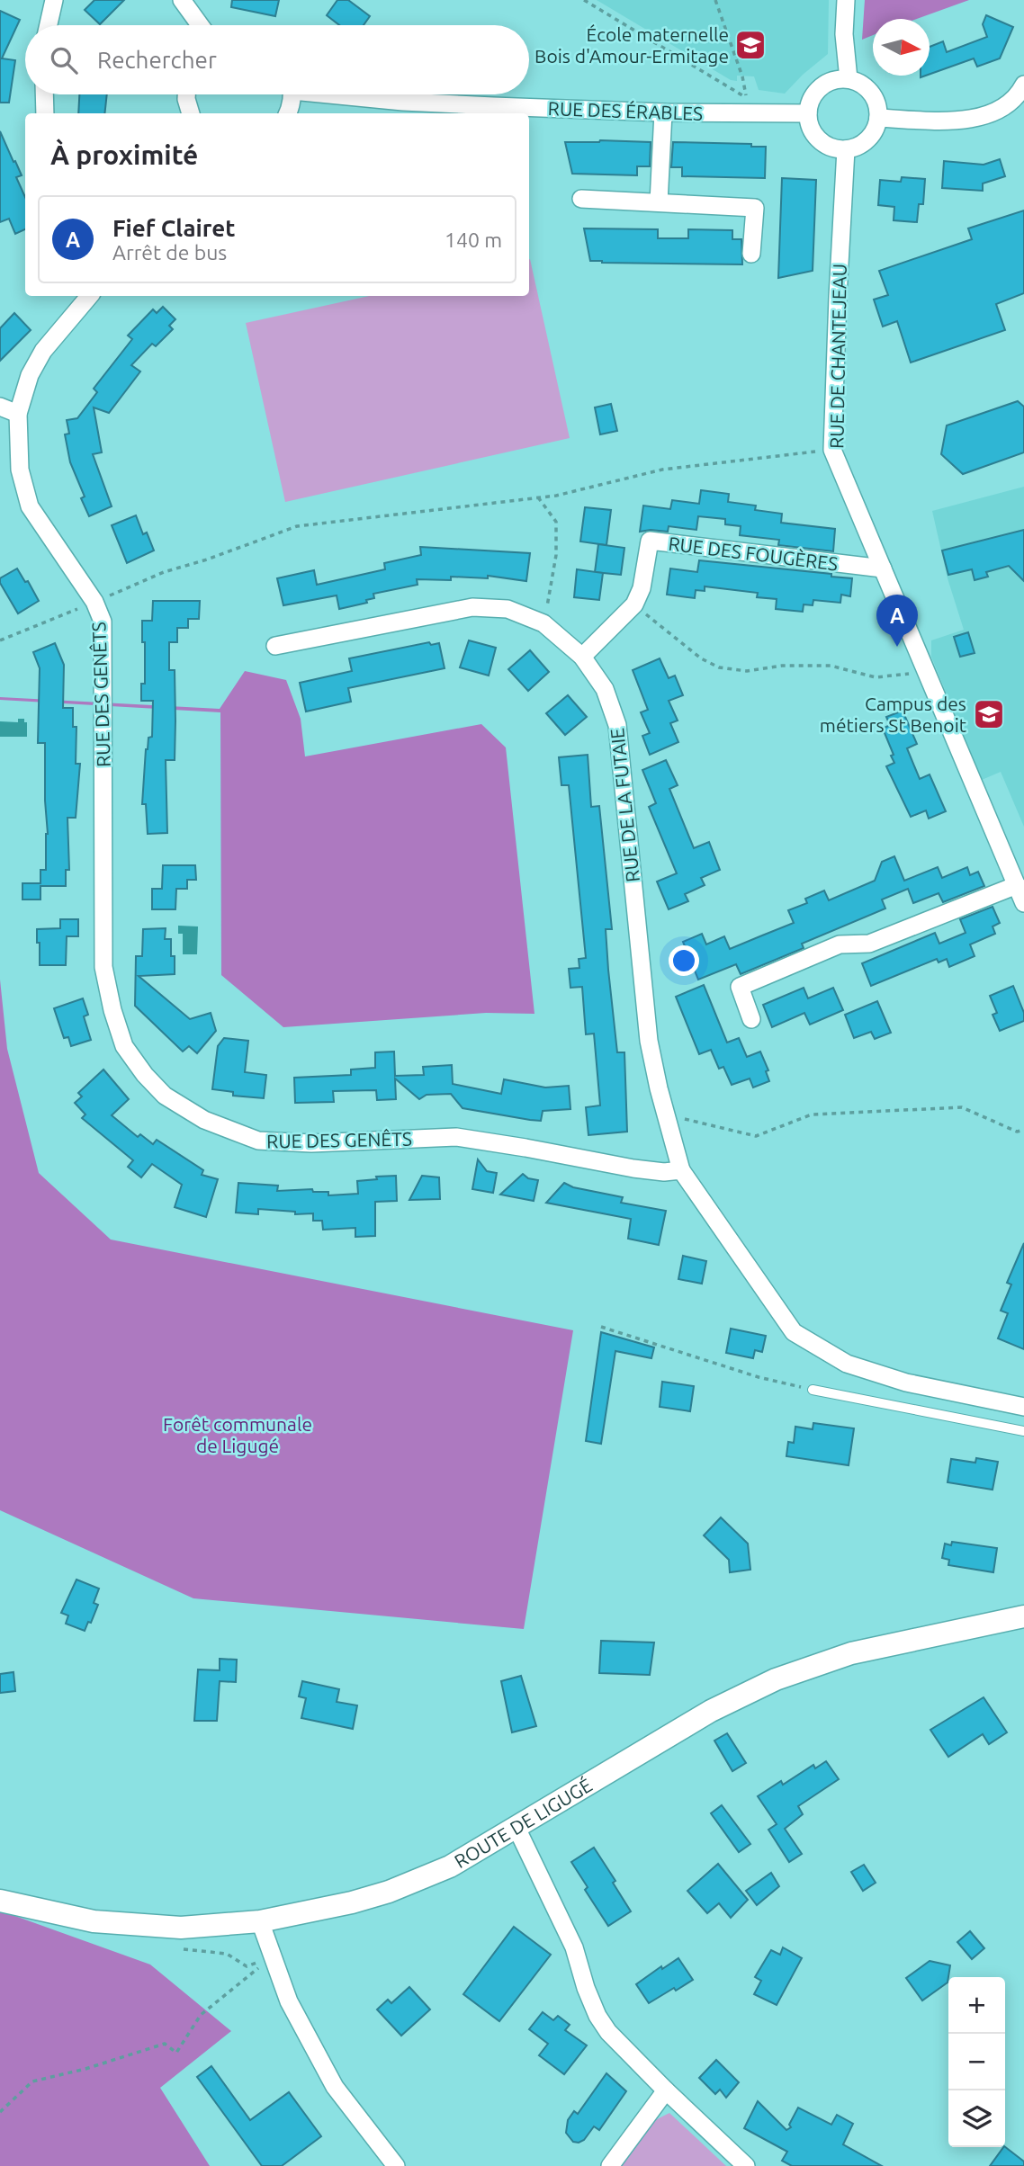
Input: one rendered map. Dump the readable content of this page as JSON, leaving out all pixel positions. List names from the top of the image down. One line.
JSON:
{"streets":{"street":["RUE DES ÉRABLES","RUE DE CHANTEJEAU","RUE DES FOUGÈRES","RUE DES GENÊTS","RUE DE LA FUTAIE","ROUTE DE LIGUGÉ"]},"crossings":[["RUE DES ÉRABLES","RUE DE CHANTEJEAU"],["RUE DE CHANTEJEAU","RUE DES FOUGÈRES"],["RUE DES FOUGÈRES","RUE DE LA FUTAIE"],["RUE DES GENÊTS","RUE DE LA FUTAIE"]],"parks":["Forêt communale de Ligugé"],"places":{"school or university":["École maternelle Bois d'Amour-Ermitage","Campus des métiers St Benoit"]},"north":"right","page":{"search":"Rechercher","heading":"À proximité","list":[{"mark":"A","name":"Fief Clairet","note":"Arrêt de bus","value":"140 m"}],"pins":"A","map_buttons":["+","−"]}}
